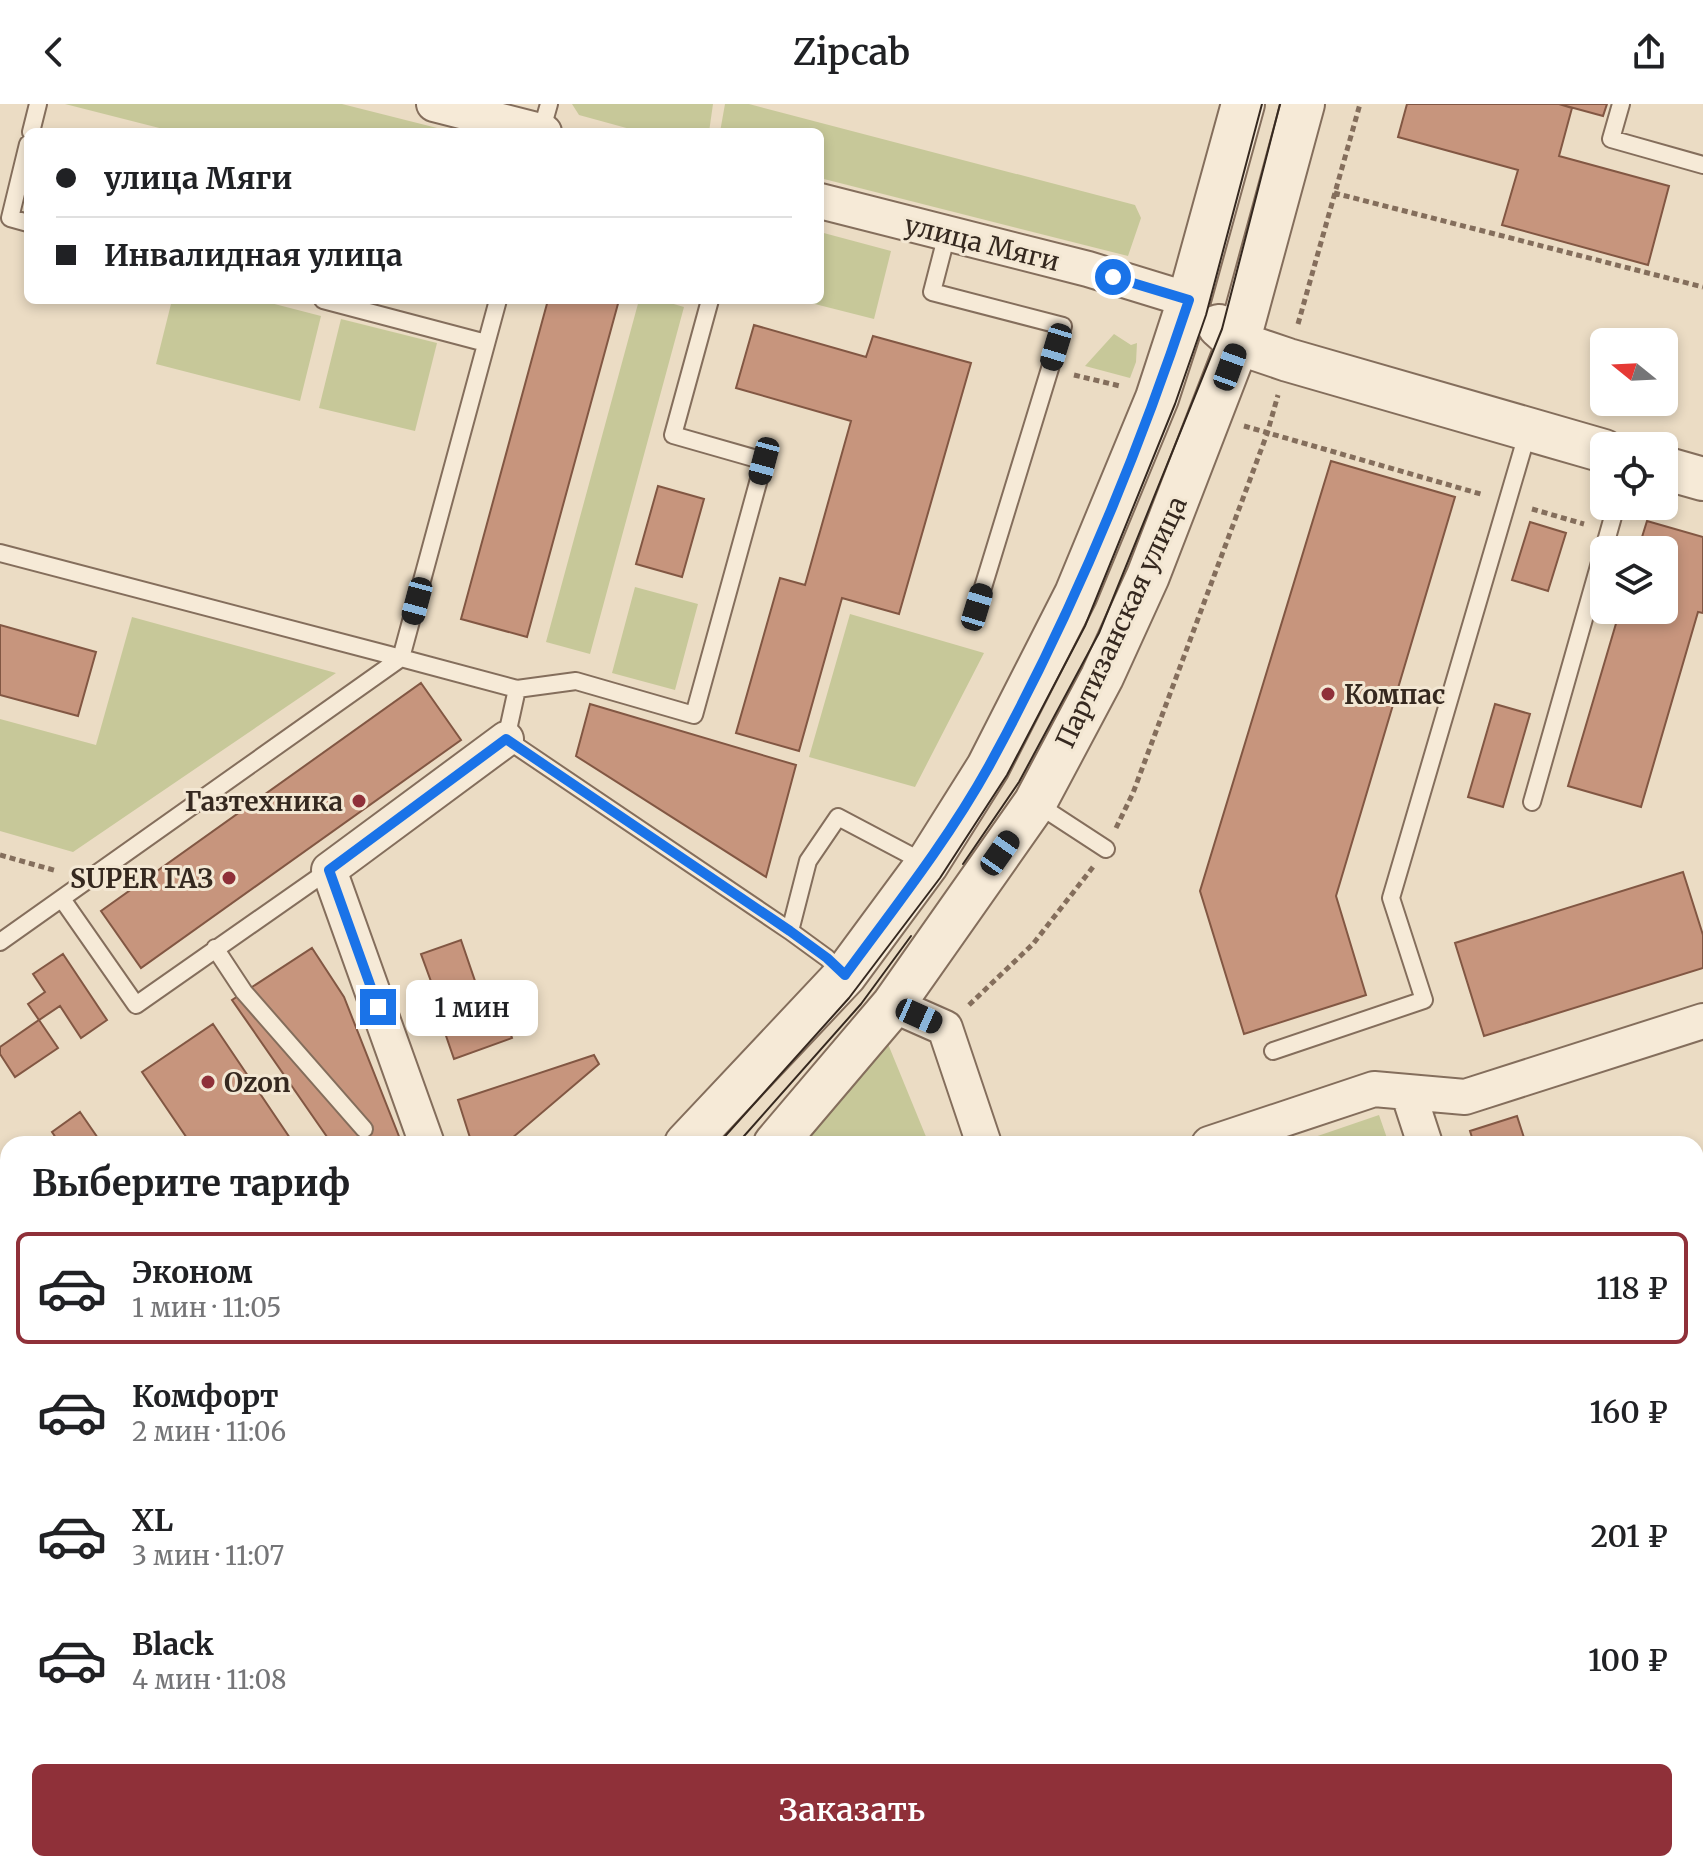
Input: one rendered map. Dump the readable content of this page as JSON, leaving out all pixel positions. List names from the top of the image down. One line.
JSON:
{"streets":{"street":["улица Мяги","Партизанская улица"]},"crossings":[["улица Мяги","Партизанская улица"]],"places":["Компас","Газтехника","SUPER ГАЗ","Ozon"],"north":"left","page":{"header":"Zipcab","banner":["улица Мяги","Инвалидная улица"],"bubble":"1 мин","heading":"Выберите тариф","list":[{"name":"Эконом","note":"1 мин · 11:05","value":"118 ₽"},{"name":"Комфорт","note":"2 мин · 11:06","value":"160 ₽"},{"name":"XL","note":"3 мин · 11:07","value":"201 ₽"},{"name":"Black","note":"4 мин · 11:08","value":"100 ₽"}],"buttons":"Заказать"}}
